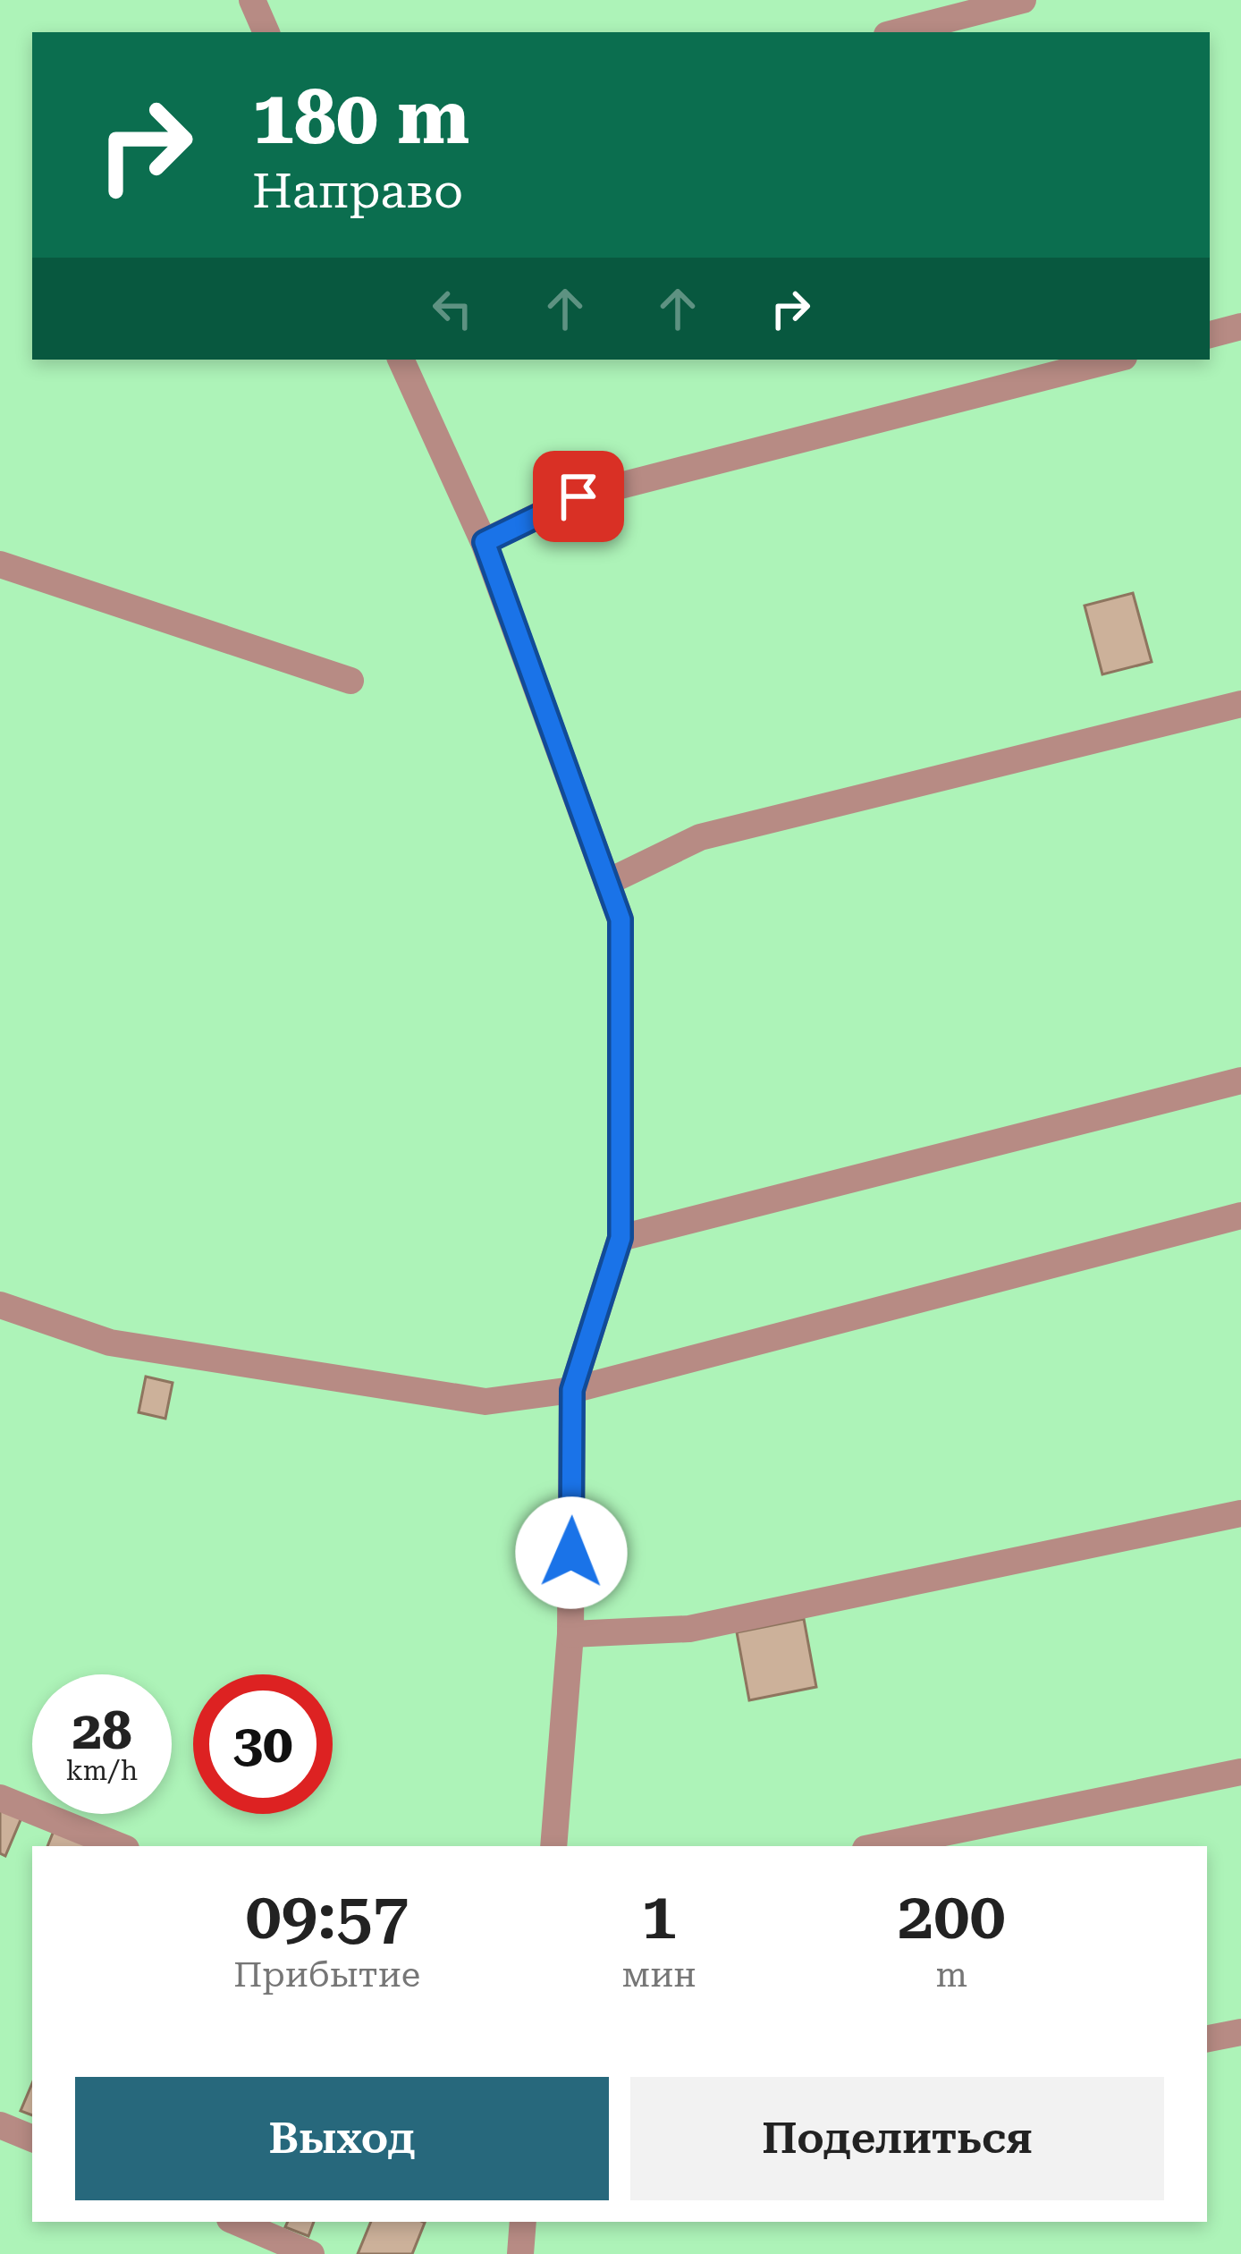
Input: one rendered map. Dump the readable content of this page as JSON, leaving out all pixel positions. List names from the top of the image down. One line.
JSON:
{"page":{"turn":["180 m","Направо"],"speed":"28 km/h","limit":"30","eta":["09:57","Прибытие","1","мин","200","m"],"buttons":["Выход","Поделиться"]}}
